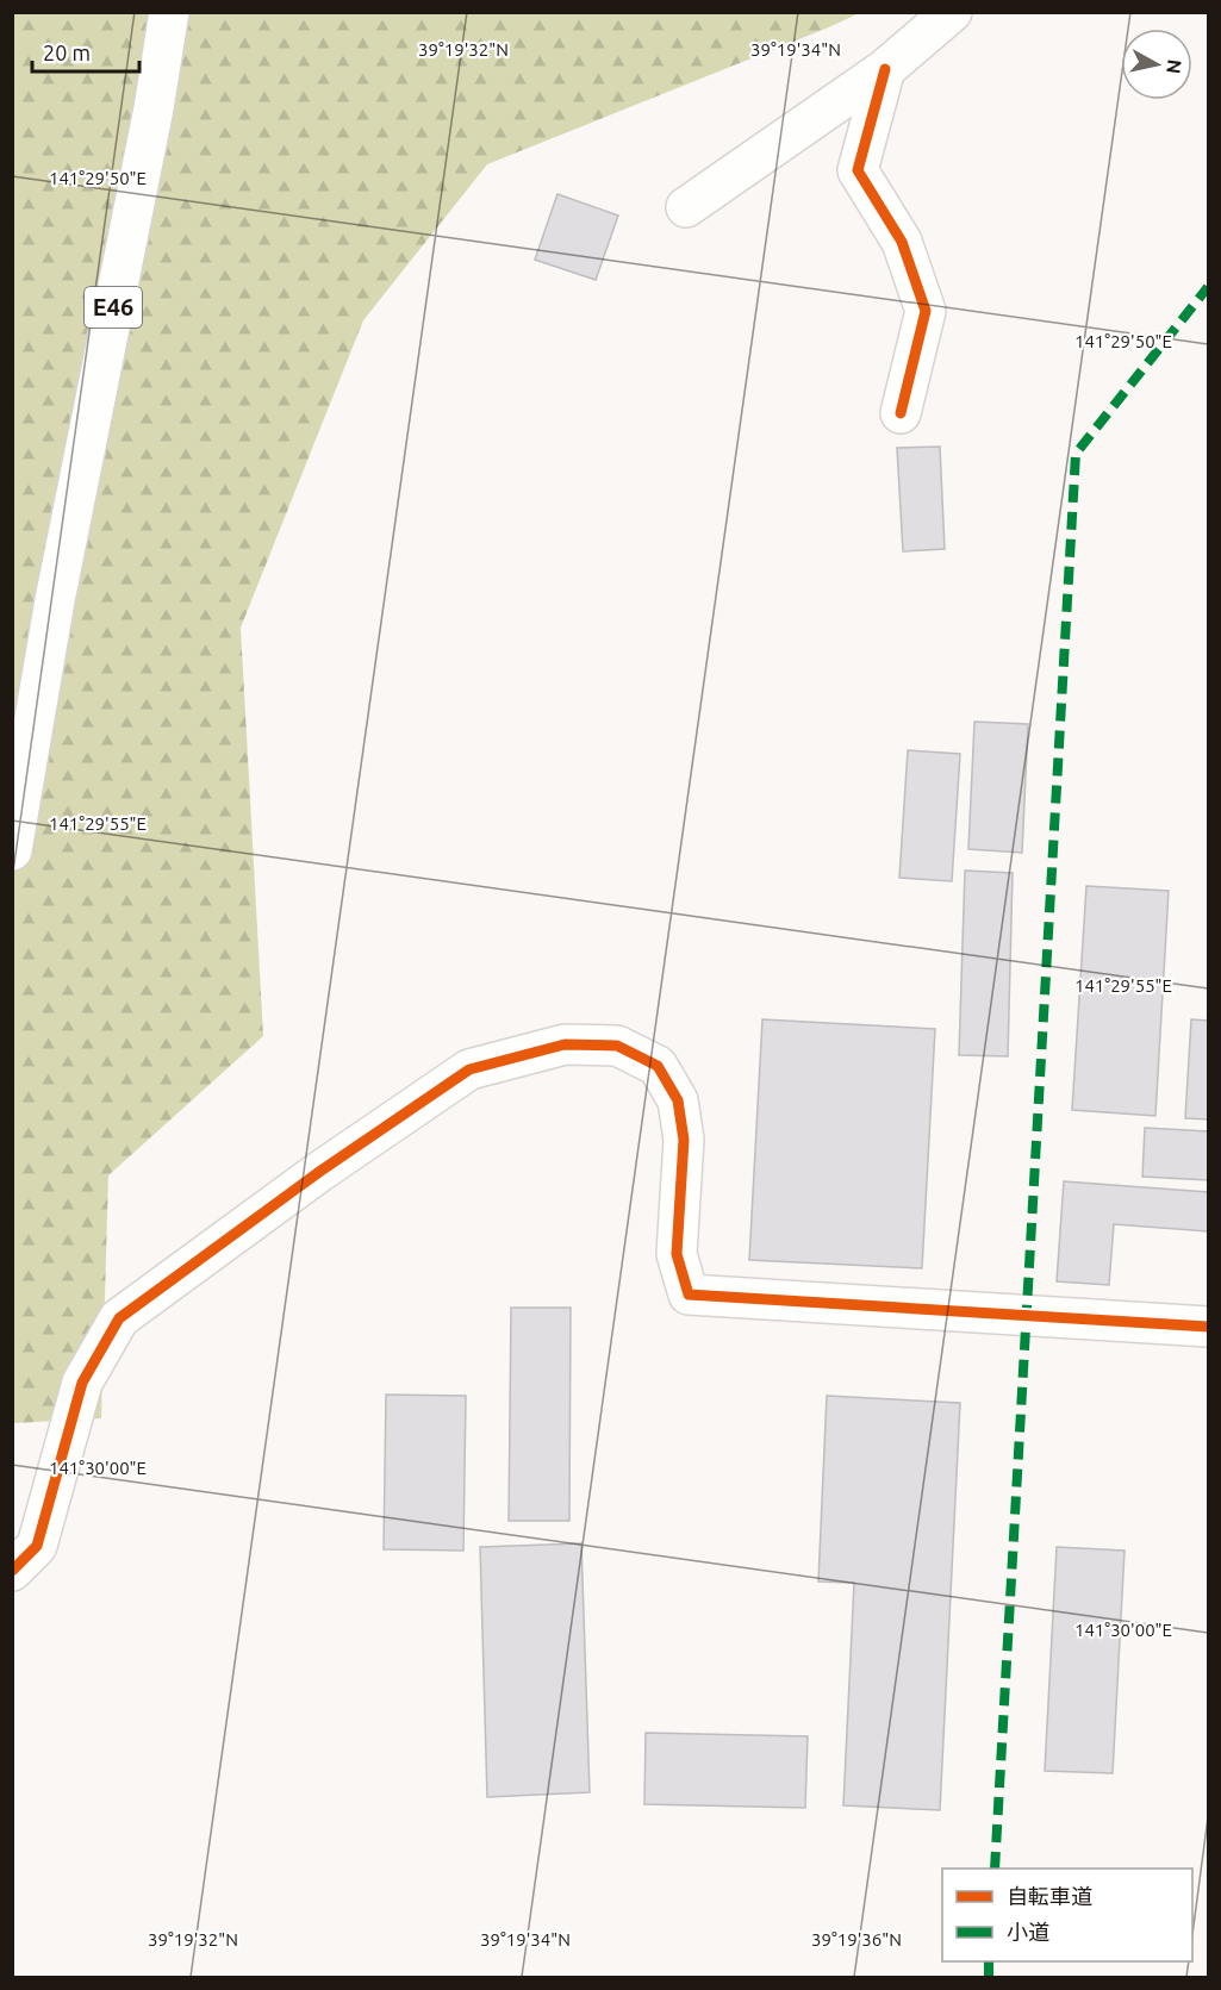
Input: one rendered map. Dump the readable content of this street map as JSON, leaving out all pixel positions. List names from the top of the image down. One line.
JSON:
{"streets":{"main road":["E46"]},"legend":["自転車道","小道"],"scale_bar":"20 m","north":"right","coordinates":["39°19'32\"N","39°19'34\"N","141°29'50\"E","141°29'55\"E","141°30'00\"E","39°19'36\"N"]}
